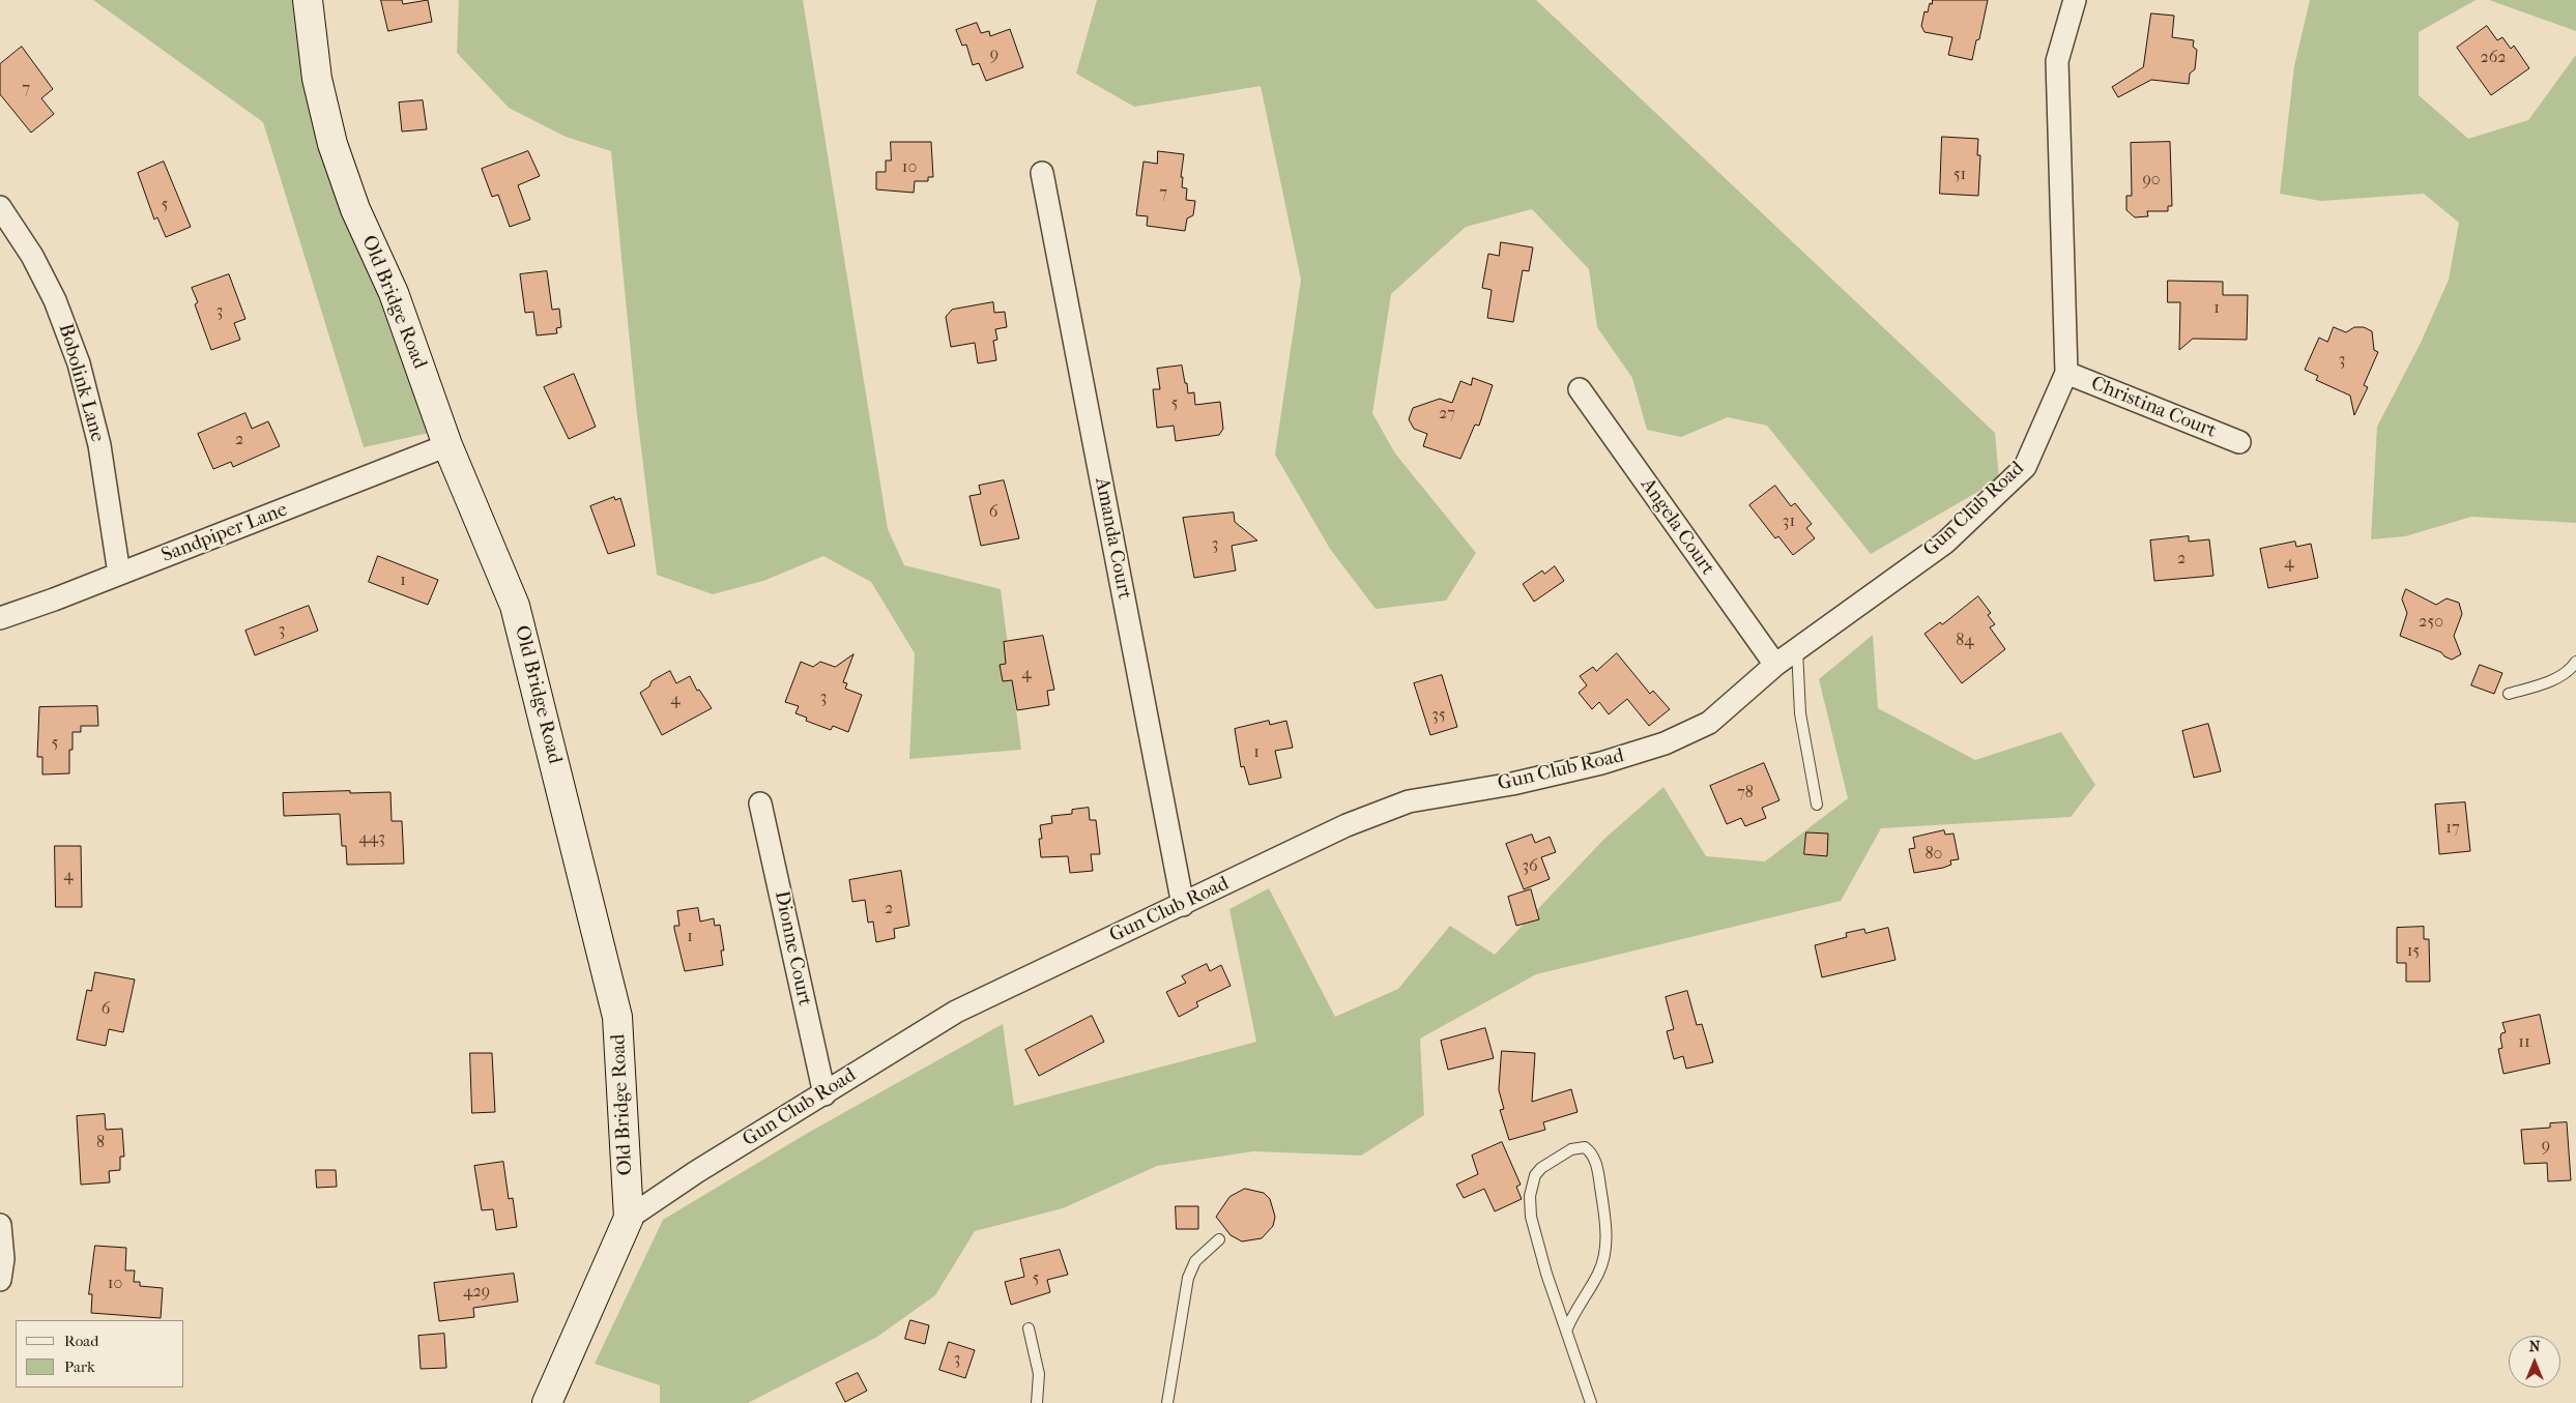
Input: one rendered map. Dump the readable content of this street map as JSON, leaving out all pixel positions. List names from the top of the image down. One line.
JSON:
{"streets":{"street":["Old Bridge Road","Bobolink Lane","Christina Court","Gun Club Road","Angela Court","Sandpiper Lane","Amanda Court","Dionne Court"]},"crossings":[["Old Bridge Road","Gun Club Road"],["Old Bridge Road","Sandpiper Lane"],["Bobolink Lane","Sandpiper Lane"],["Christina Court","Gun Club Road"],["Gun Club Road","Angela Court"],["Gun Club Road","Amanda Court"],["Gun Club Road","Dionne Court"]],"house_numbers":["9","262","7","10","51","90","7","5","1","3","3","5","27","2","6","31","3","2","4","1","250","3","84","4","3","4","35","5","1","78","17","443","80","36","4","2","1","15","6","11","8","9","5","10","429","3"],"legend":["Road","Park"],"north":"top"}
